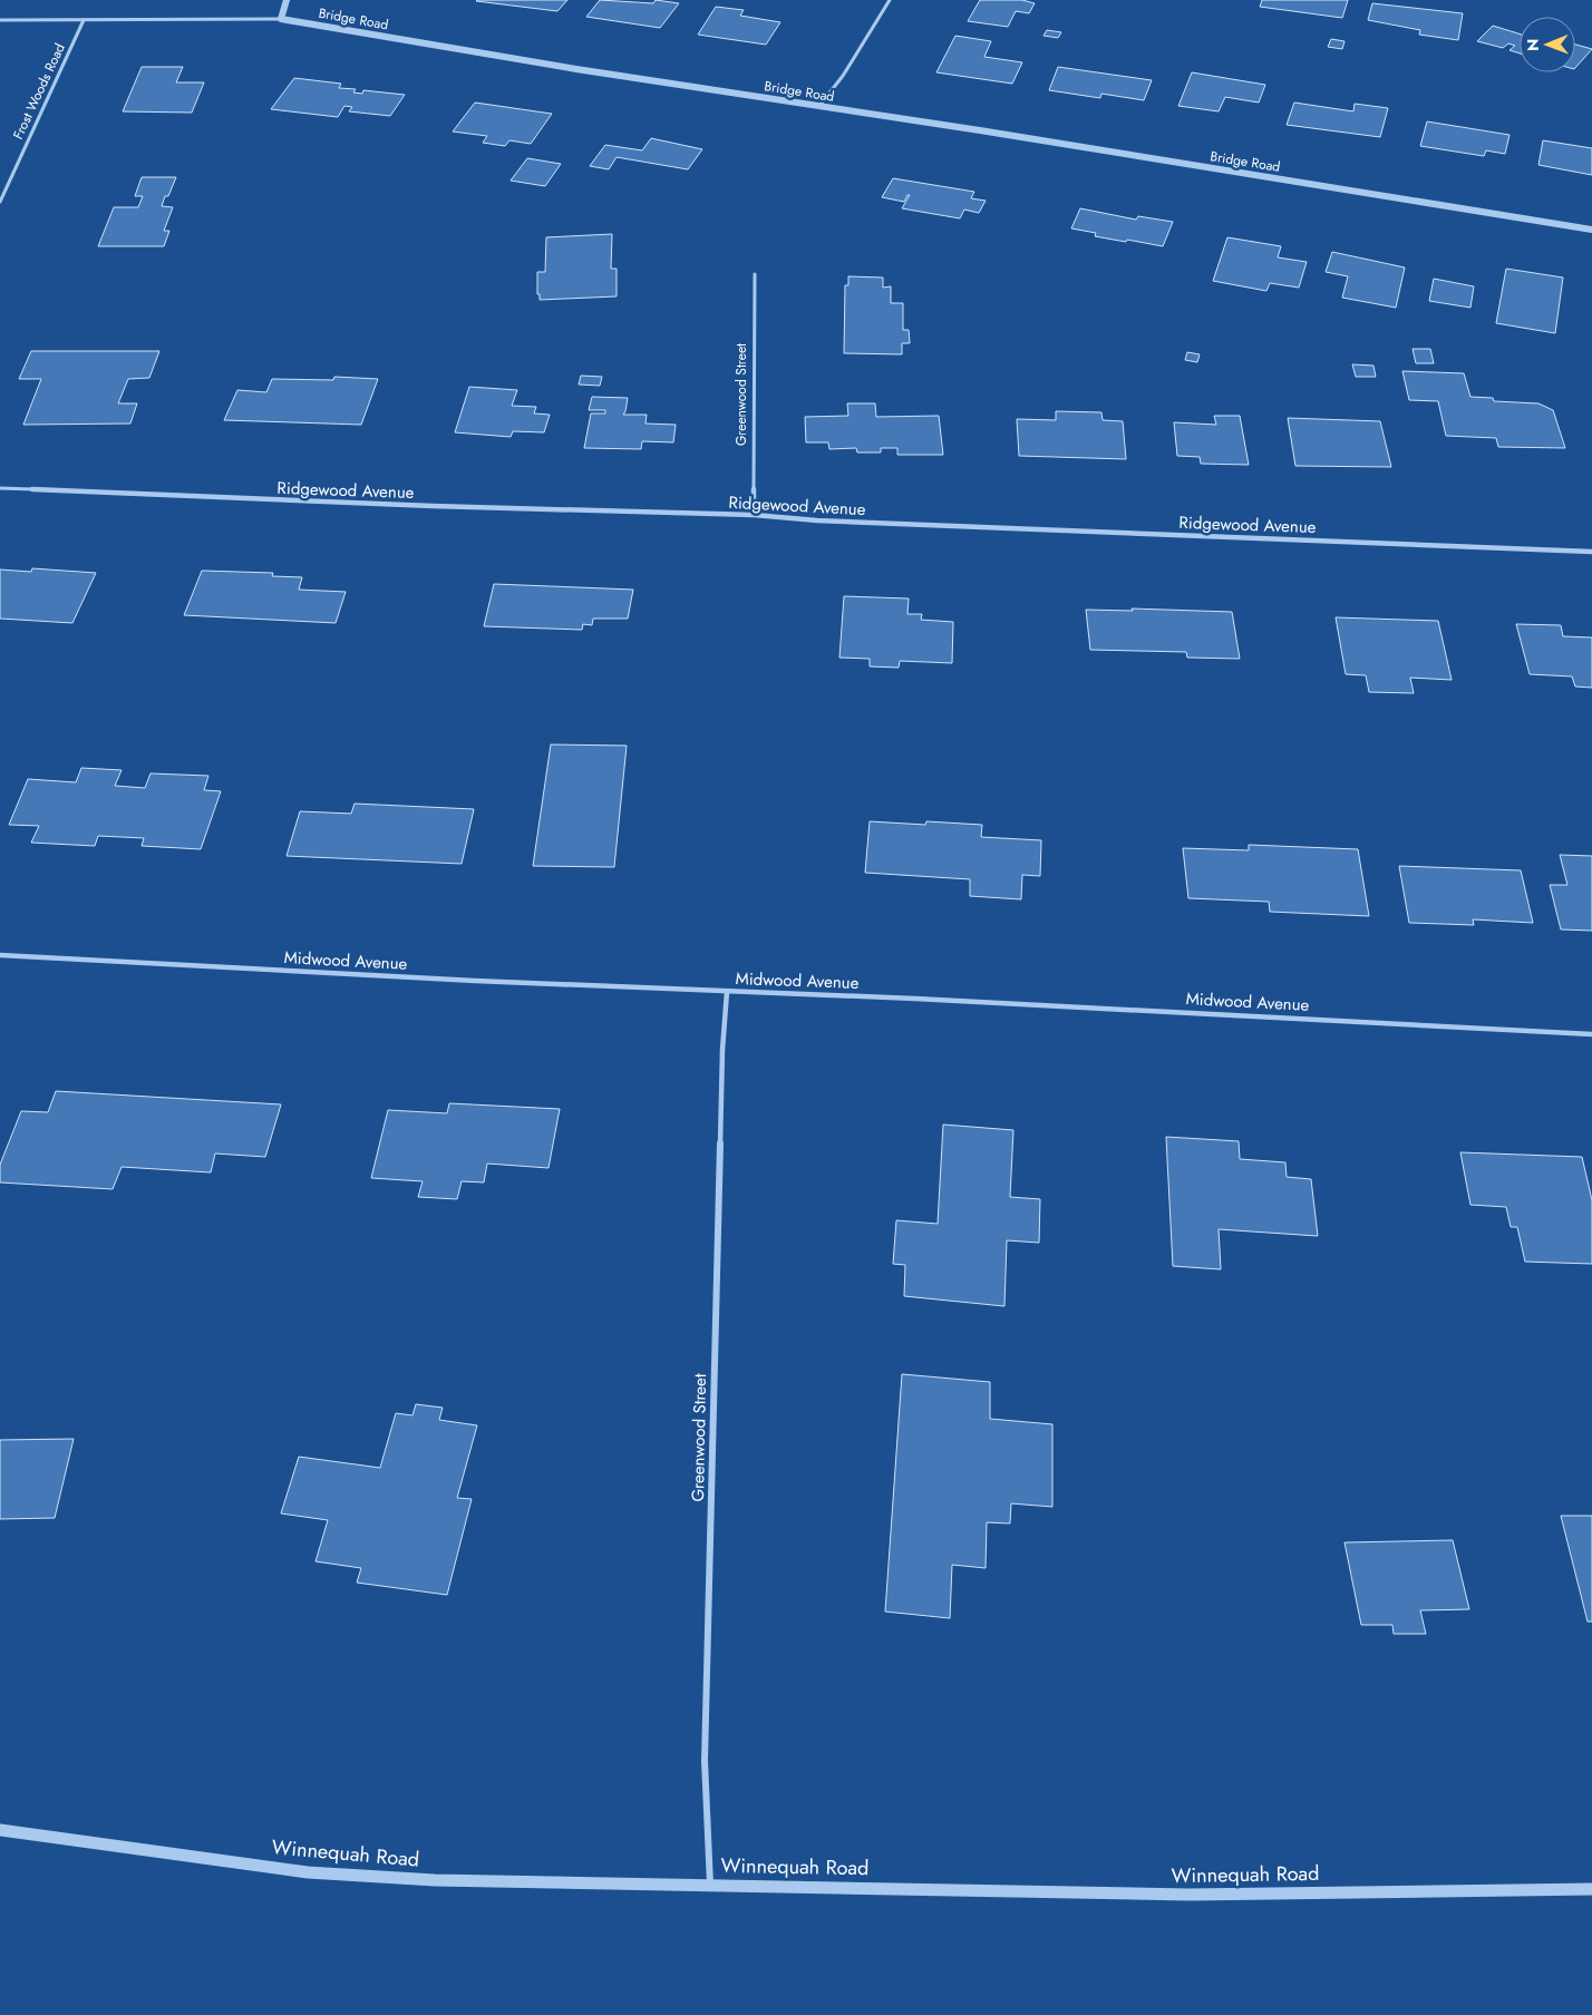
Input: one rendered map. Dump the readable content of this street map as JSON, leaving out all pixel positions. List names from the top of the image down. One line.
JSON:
{"streets":{"street":["Bridge Road","Frost Woods Road","Greenwood Street","Ridgewood Avenue","Midwood Avenue","Winnequah Road"]},"crossings":[["Bridge Road","Frost Woods Road"],["Greenwood Street","Ridgewood Avenue"],["Greenwood Street","Midwood Avenue"],["Greenwood Street","Winnequah Road"]],"north":"left"}
